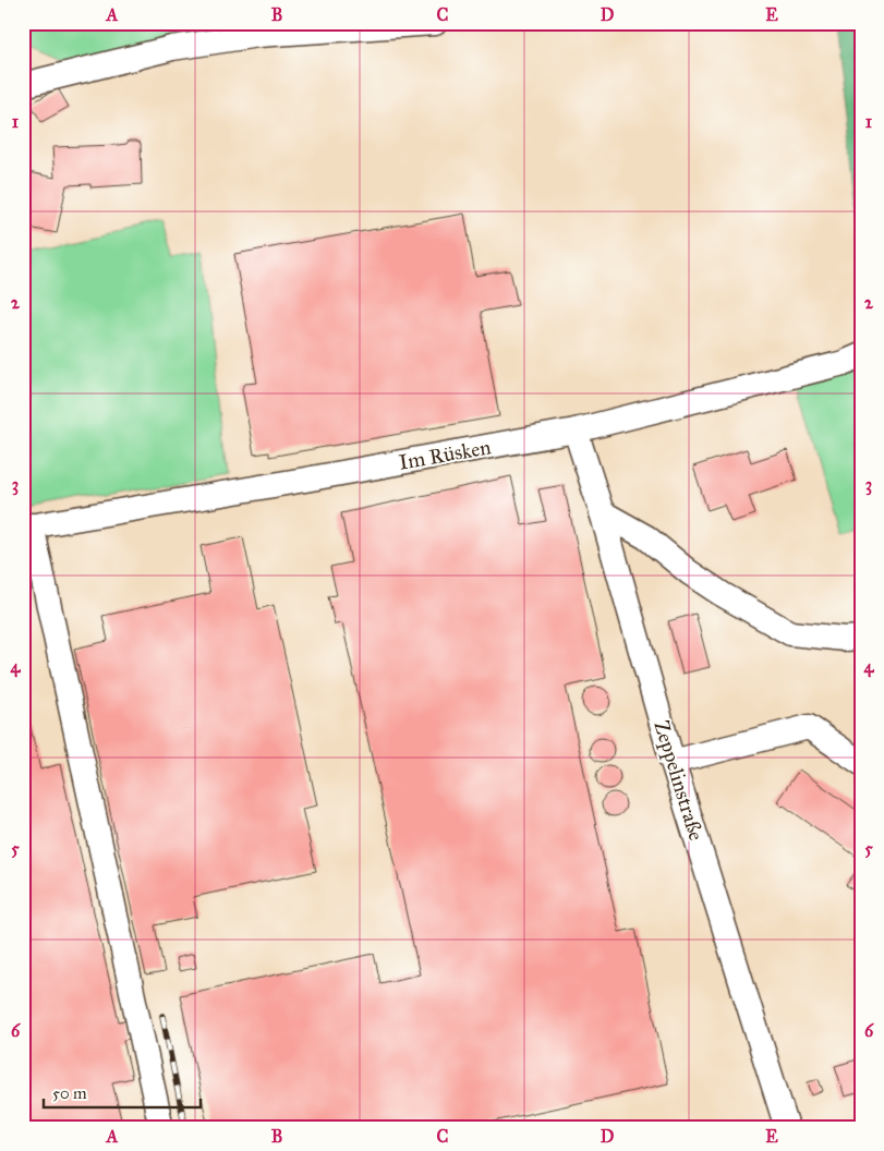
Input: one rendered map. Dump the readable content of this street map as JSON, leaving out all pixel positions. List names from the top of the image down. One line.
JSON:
{"streets":{"street":["Im Rüsken","Zeppelinstraße"]},"crossings":[["Im Rüsken","Zeppelinstraße"]],"scale_bar":"50 m","grid":{"columns":["A","B","C","D","E"],"rows":["1","2","3","4","5","6"]}}
